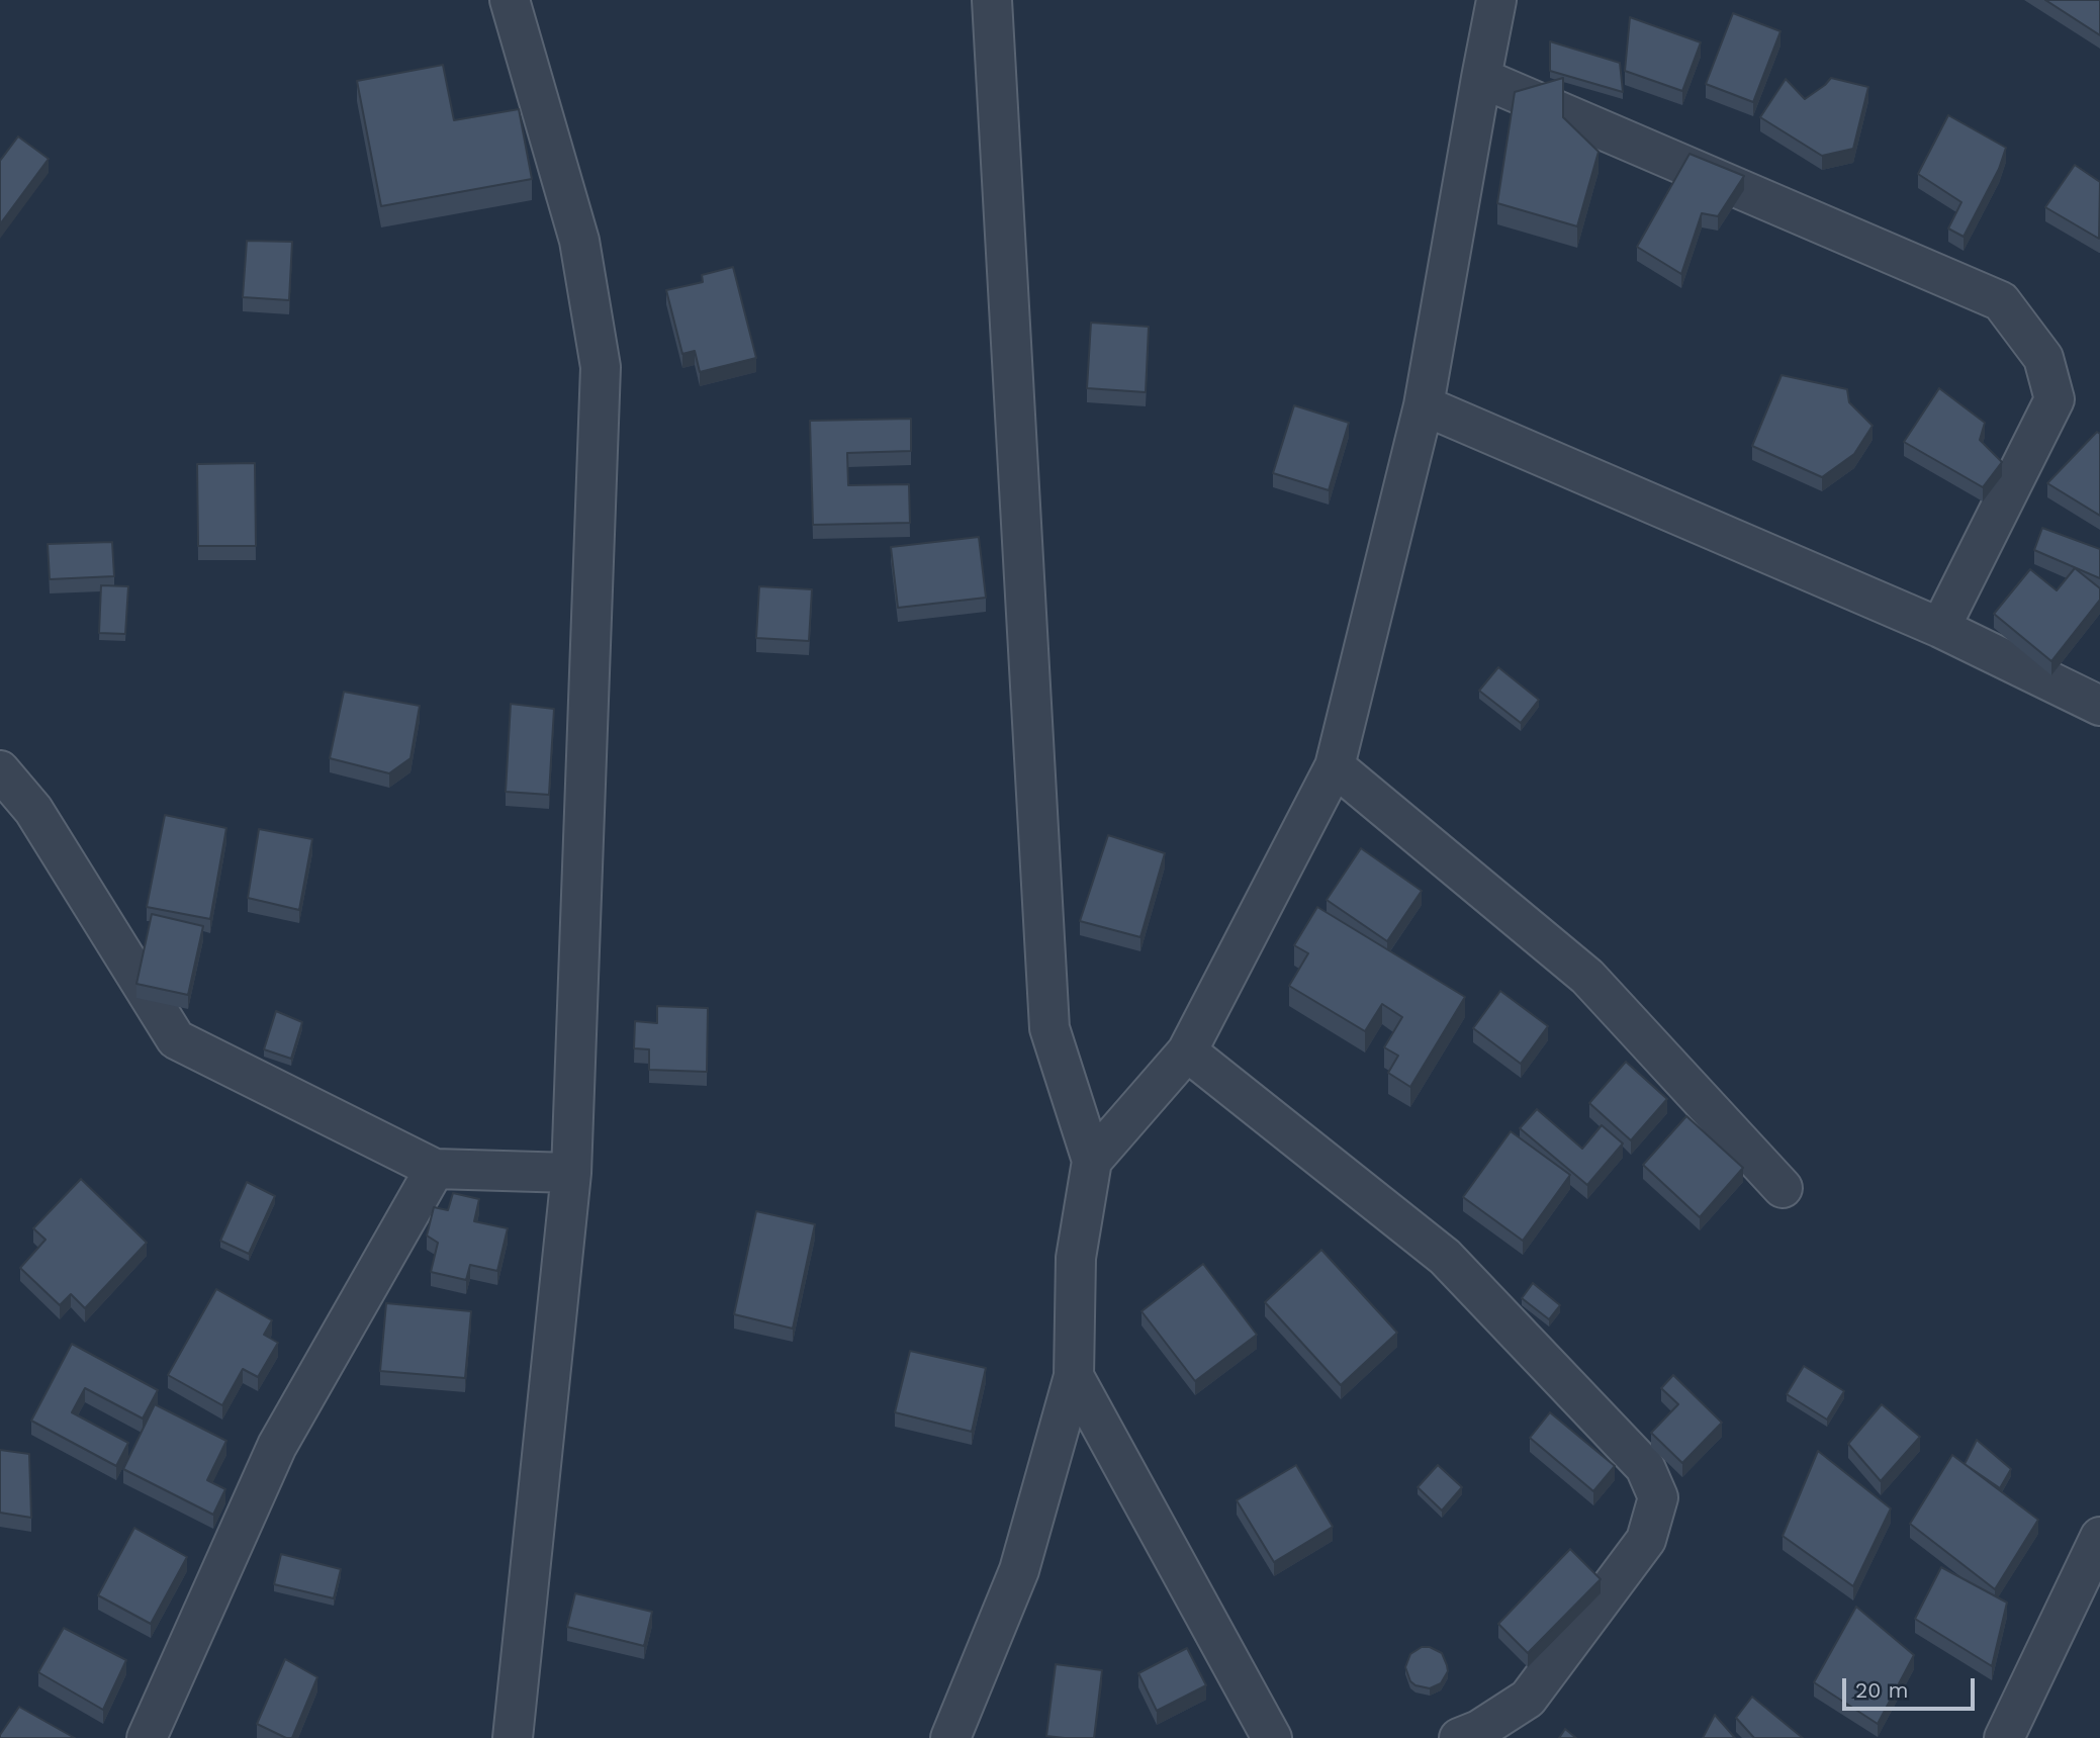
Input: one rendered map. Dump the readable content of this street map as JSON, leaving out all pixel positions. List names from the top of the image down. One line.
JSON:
{"scale_bar":"20 m"}
